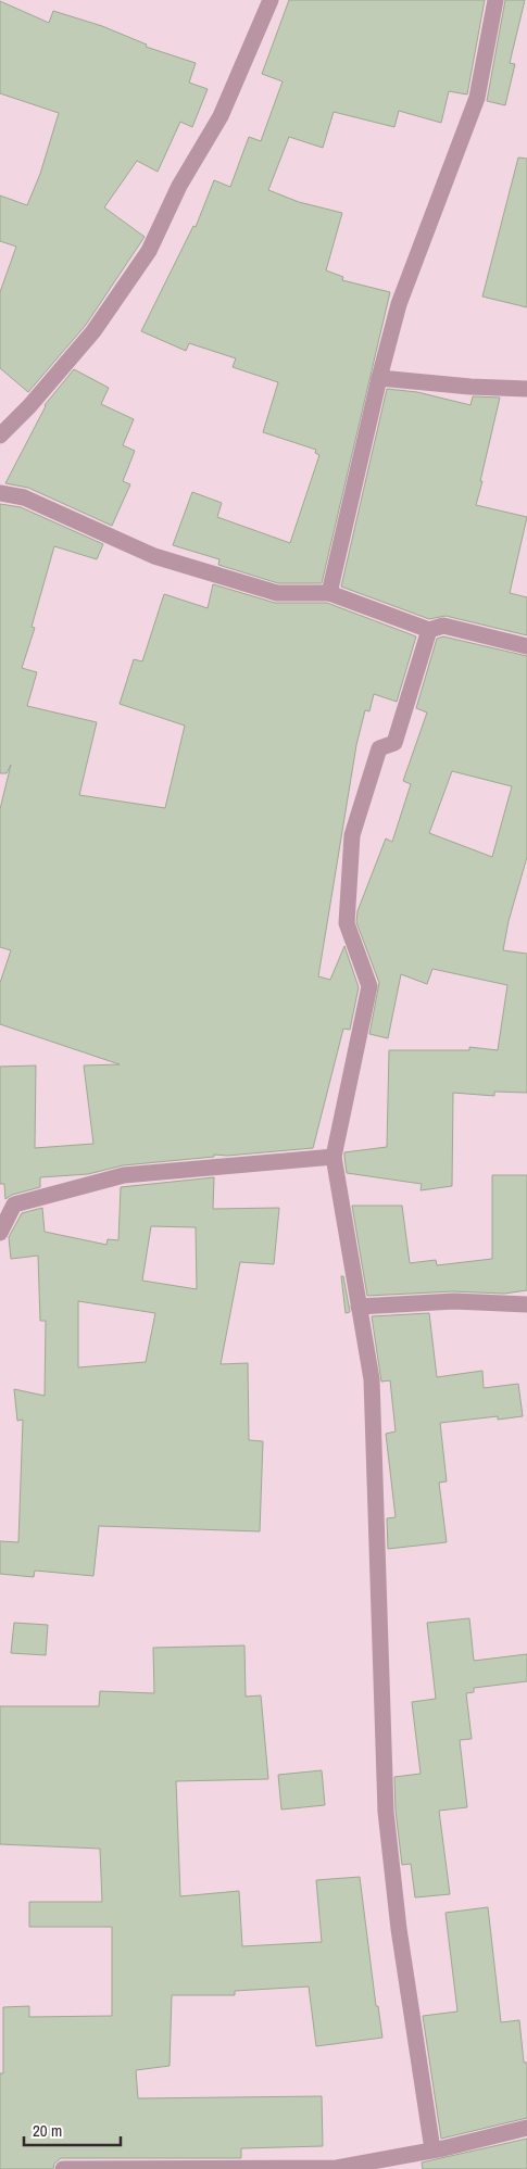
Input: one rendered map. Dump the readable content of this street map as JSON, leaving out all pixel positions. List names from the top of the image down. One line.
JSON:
{"scale_bar":"20 m"}
